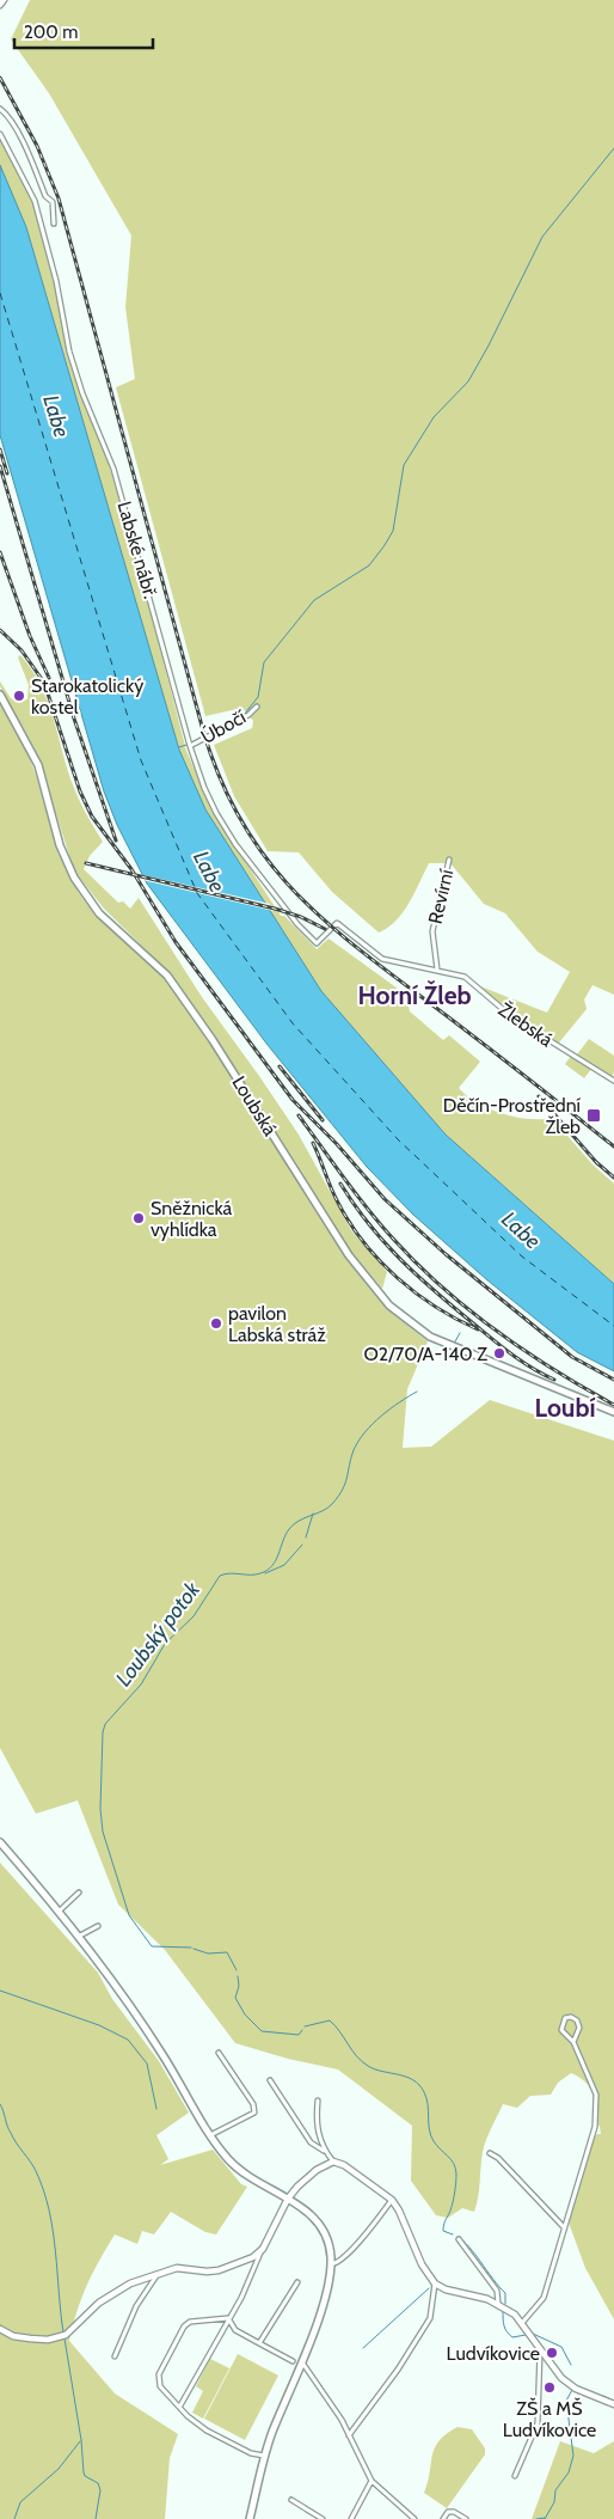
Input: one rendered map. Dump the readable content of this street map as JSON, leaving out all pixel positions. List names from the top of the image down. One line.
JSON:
{"streets":{"main road":["Loubská"],"street":["Labské nábř.","Úbočí","Revírní","Žlebská"]},"crossings":[["Labské nábř.","Úbočí"],["Labské nábř.","Žlebská"],["Revírní","Žlebská"]],"districts":["Horní Žleb","Loubí"],"water":["Labe","Loubský potok"],"places":{"other":["Starokatolický kostel","Sněžnická vyhlídka","pavilon Labská stráž","O2/70/A-140 Z","Ludvíkovice","ZŠ a MŠ Ludvíkovice"],"transit":["Děčín-Prostřední Žleb"]},"scale_bar":"200 m"}
